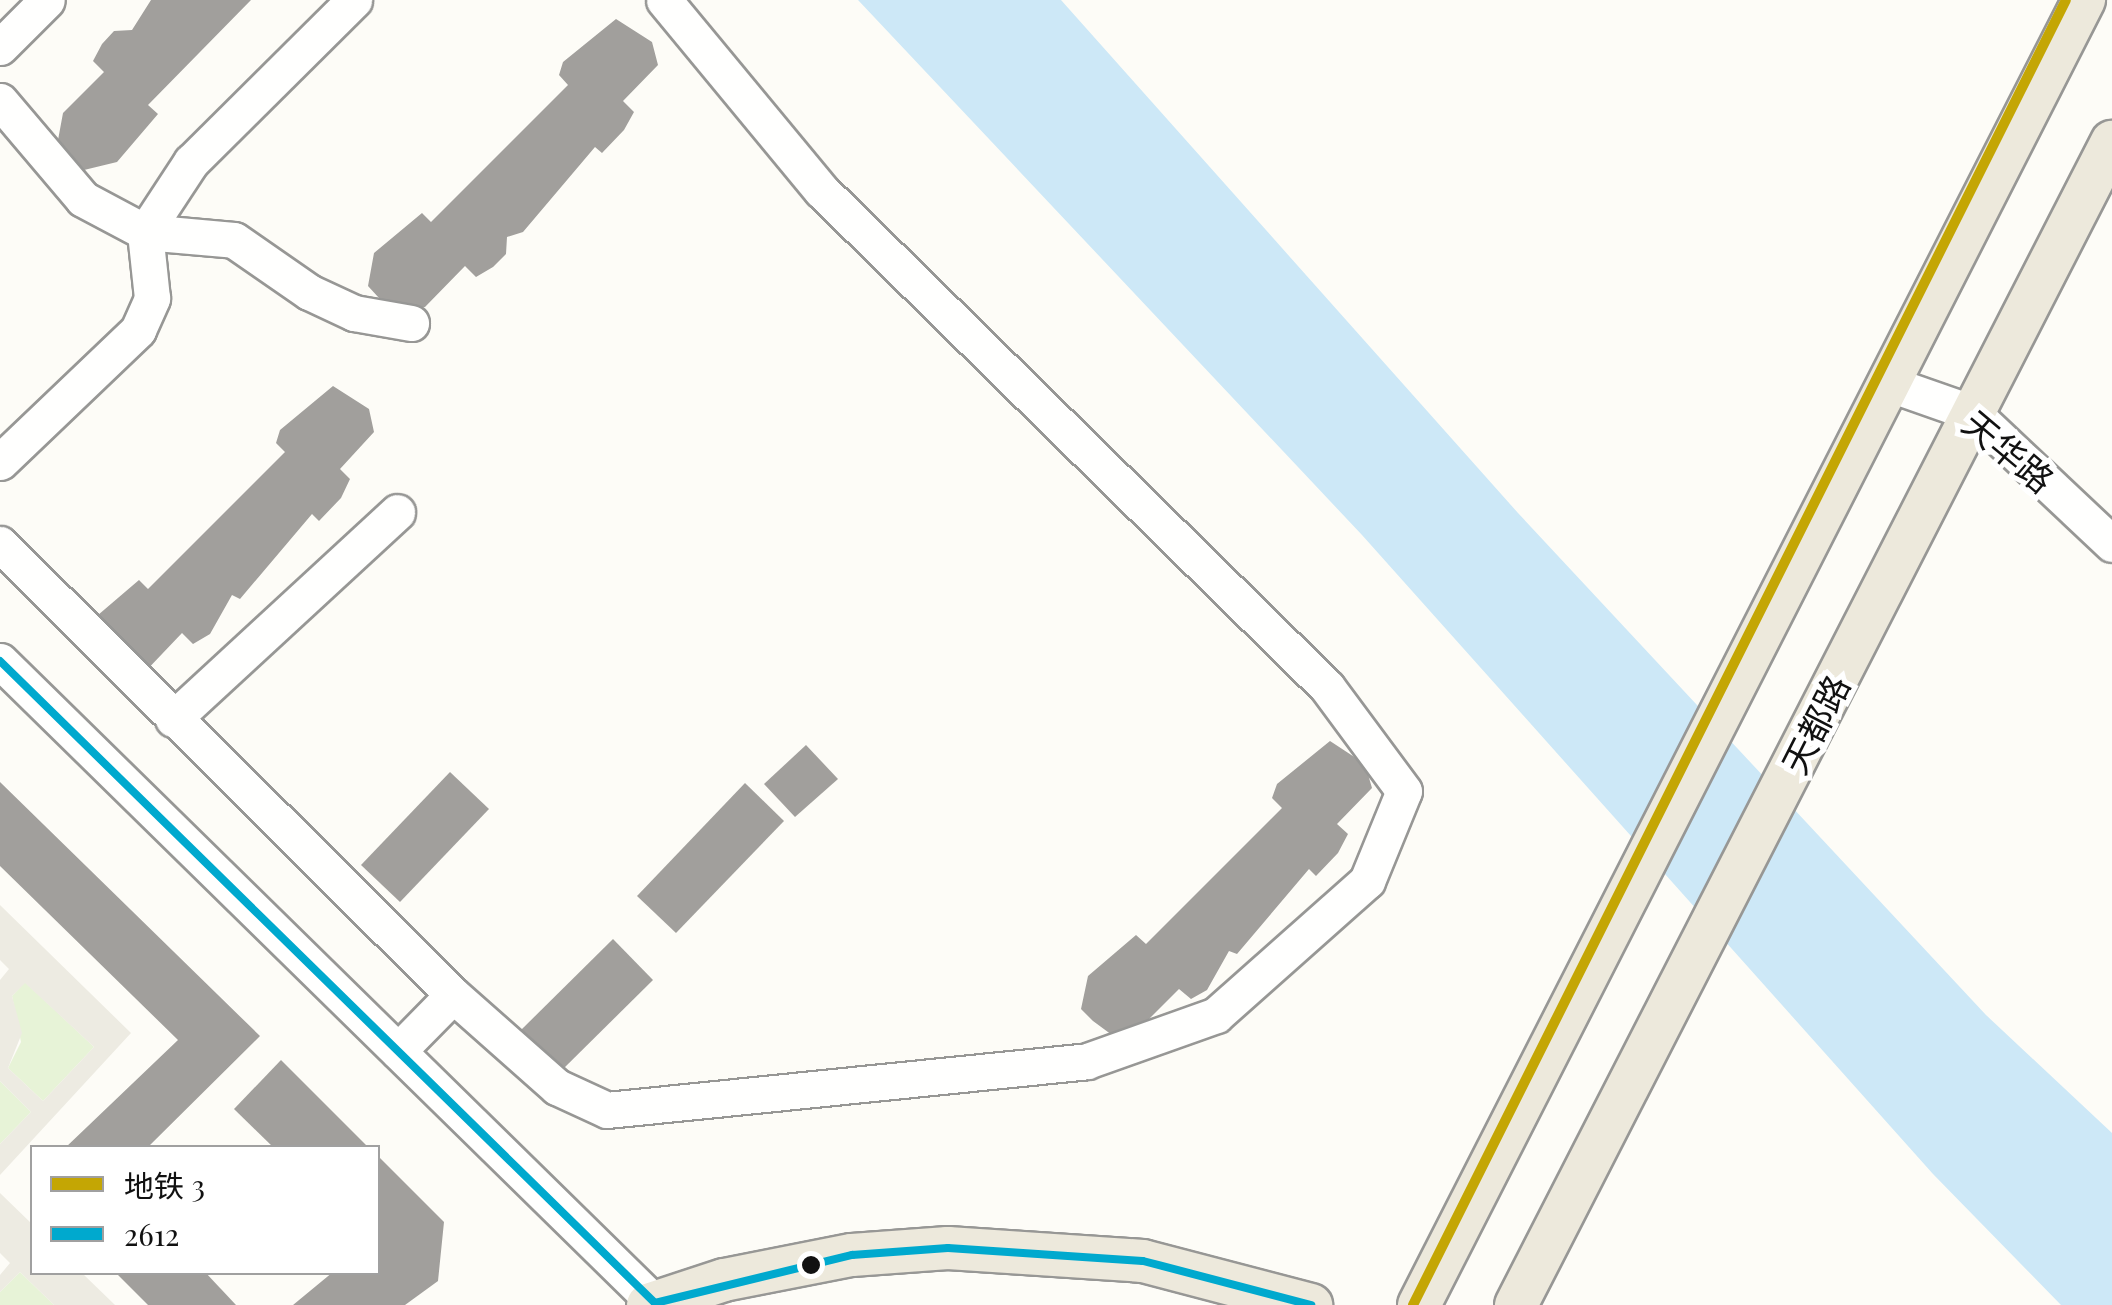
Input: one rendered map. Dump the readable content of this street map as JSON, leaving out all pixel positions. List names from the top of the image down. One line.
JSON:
{"streets":{"main road":["天都路"],"street":["天华路"]},"crossings":[["天华路","天都路"]],"lines":["metro line 3","transit line 2612"],"legend":["地铁 3","2612"]}
